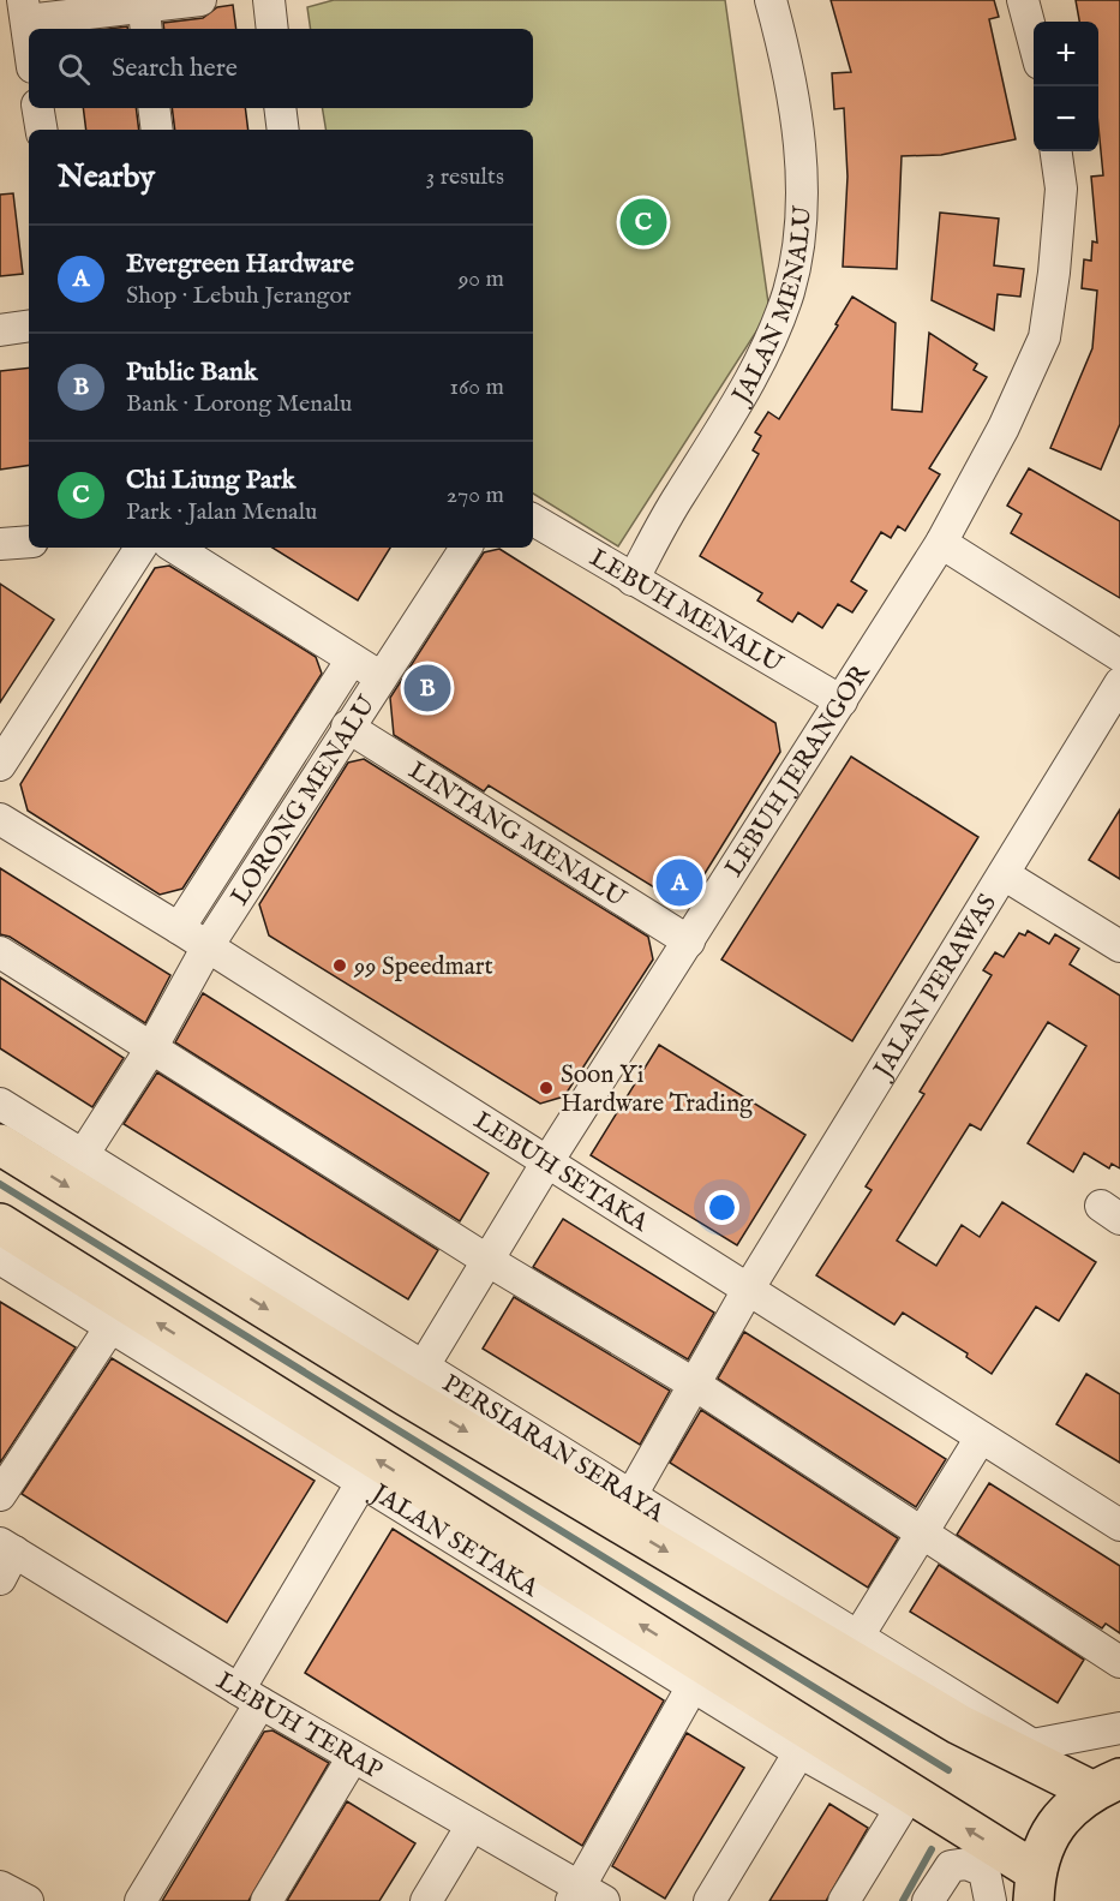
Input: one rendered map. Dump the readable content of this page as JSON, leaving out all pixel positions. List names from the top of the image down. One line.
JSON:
{"streets":{"main road":["PERSIARAN SERAYA"],"street":["JALAN MENALU","LEBUH MENALU","LEBUH JERANGOR","LORONG MENALU","LINTANG MENALU","JALAN PERAWAS","LEBUH SETAKA","JALAN SETAKA","LEBUH TERAP"]},"crossings":[["JALAN MENALU","LEBUH MENALU"],["LEBUH MENALU","LEBUH JERANGOR"],["LEBUH JERANGOR","LINTANG MENALU"],["LEBUH JERANGOR","LEBUH SETAKA"],["LEBUH JERANGOR","PERSIARAN SERAYA"],["LORONG MENALU","LINTANG MENALU"],["LORONG MENALU","LEBUH SETAKA"],["LORONG MENALU","PERSIARAN SERAYA"],["JALAN PERAWAS","LEBUH SETAKA"],["JALAN PERAWAS","PERSIARAN SERAYA"]],"places":["99 Speedmart","Soon Yi Hardware Trading"],"page":{"map_buttons":["+","−"],"search":"Search here","heading":["Nearby","3 results"],"pins":["C","B","A"],"list":[{"mark":"A","name":"Evergreen Hardware","note":"Shop · Lebuh Jerangor","value":"90 m"},{"mark":"B","name":"Public Bank","note":"Bank · Lorong Menalu","value":"160 m"},{"mark":"C","name":"Chi Liung Park","note":"Park · Jalan Menalu","value":"270 m"}]}}
